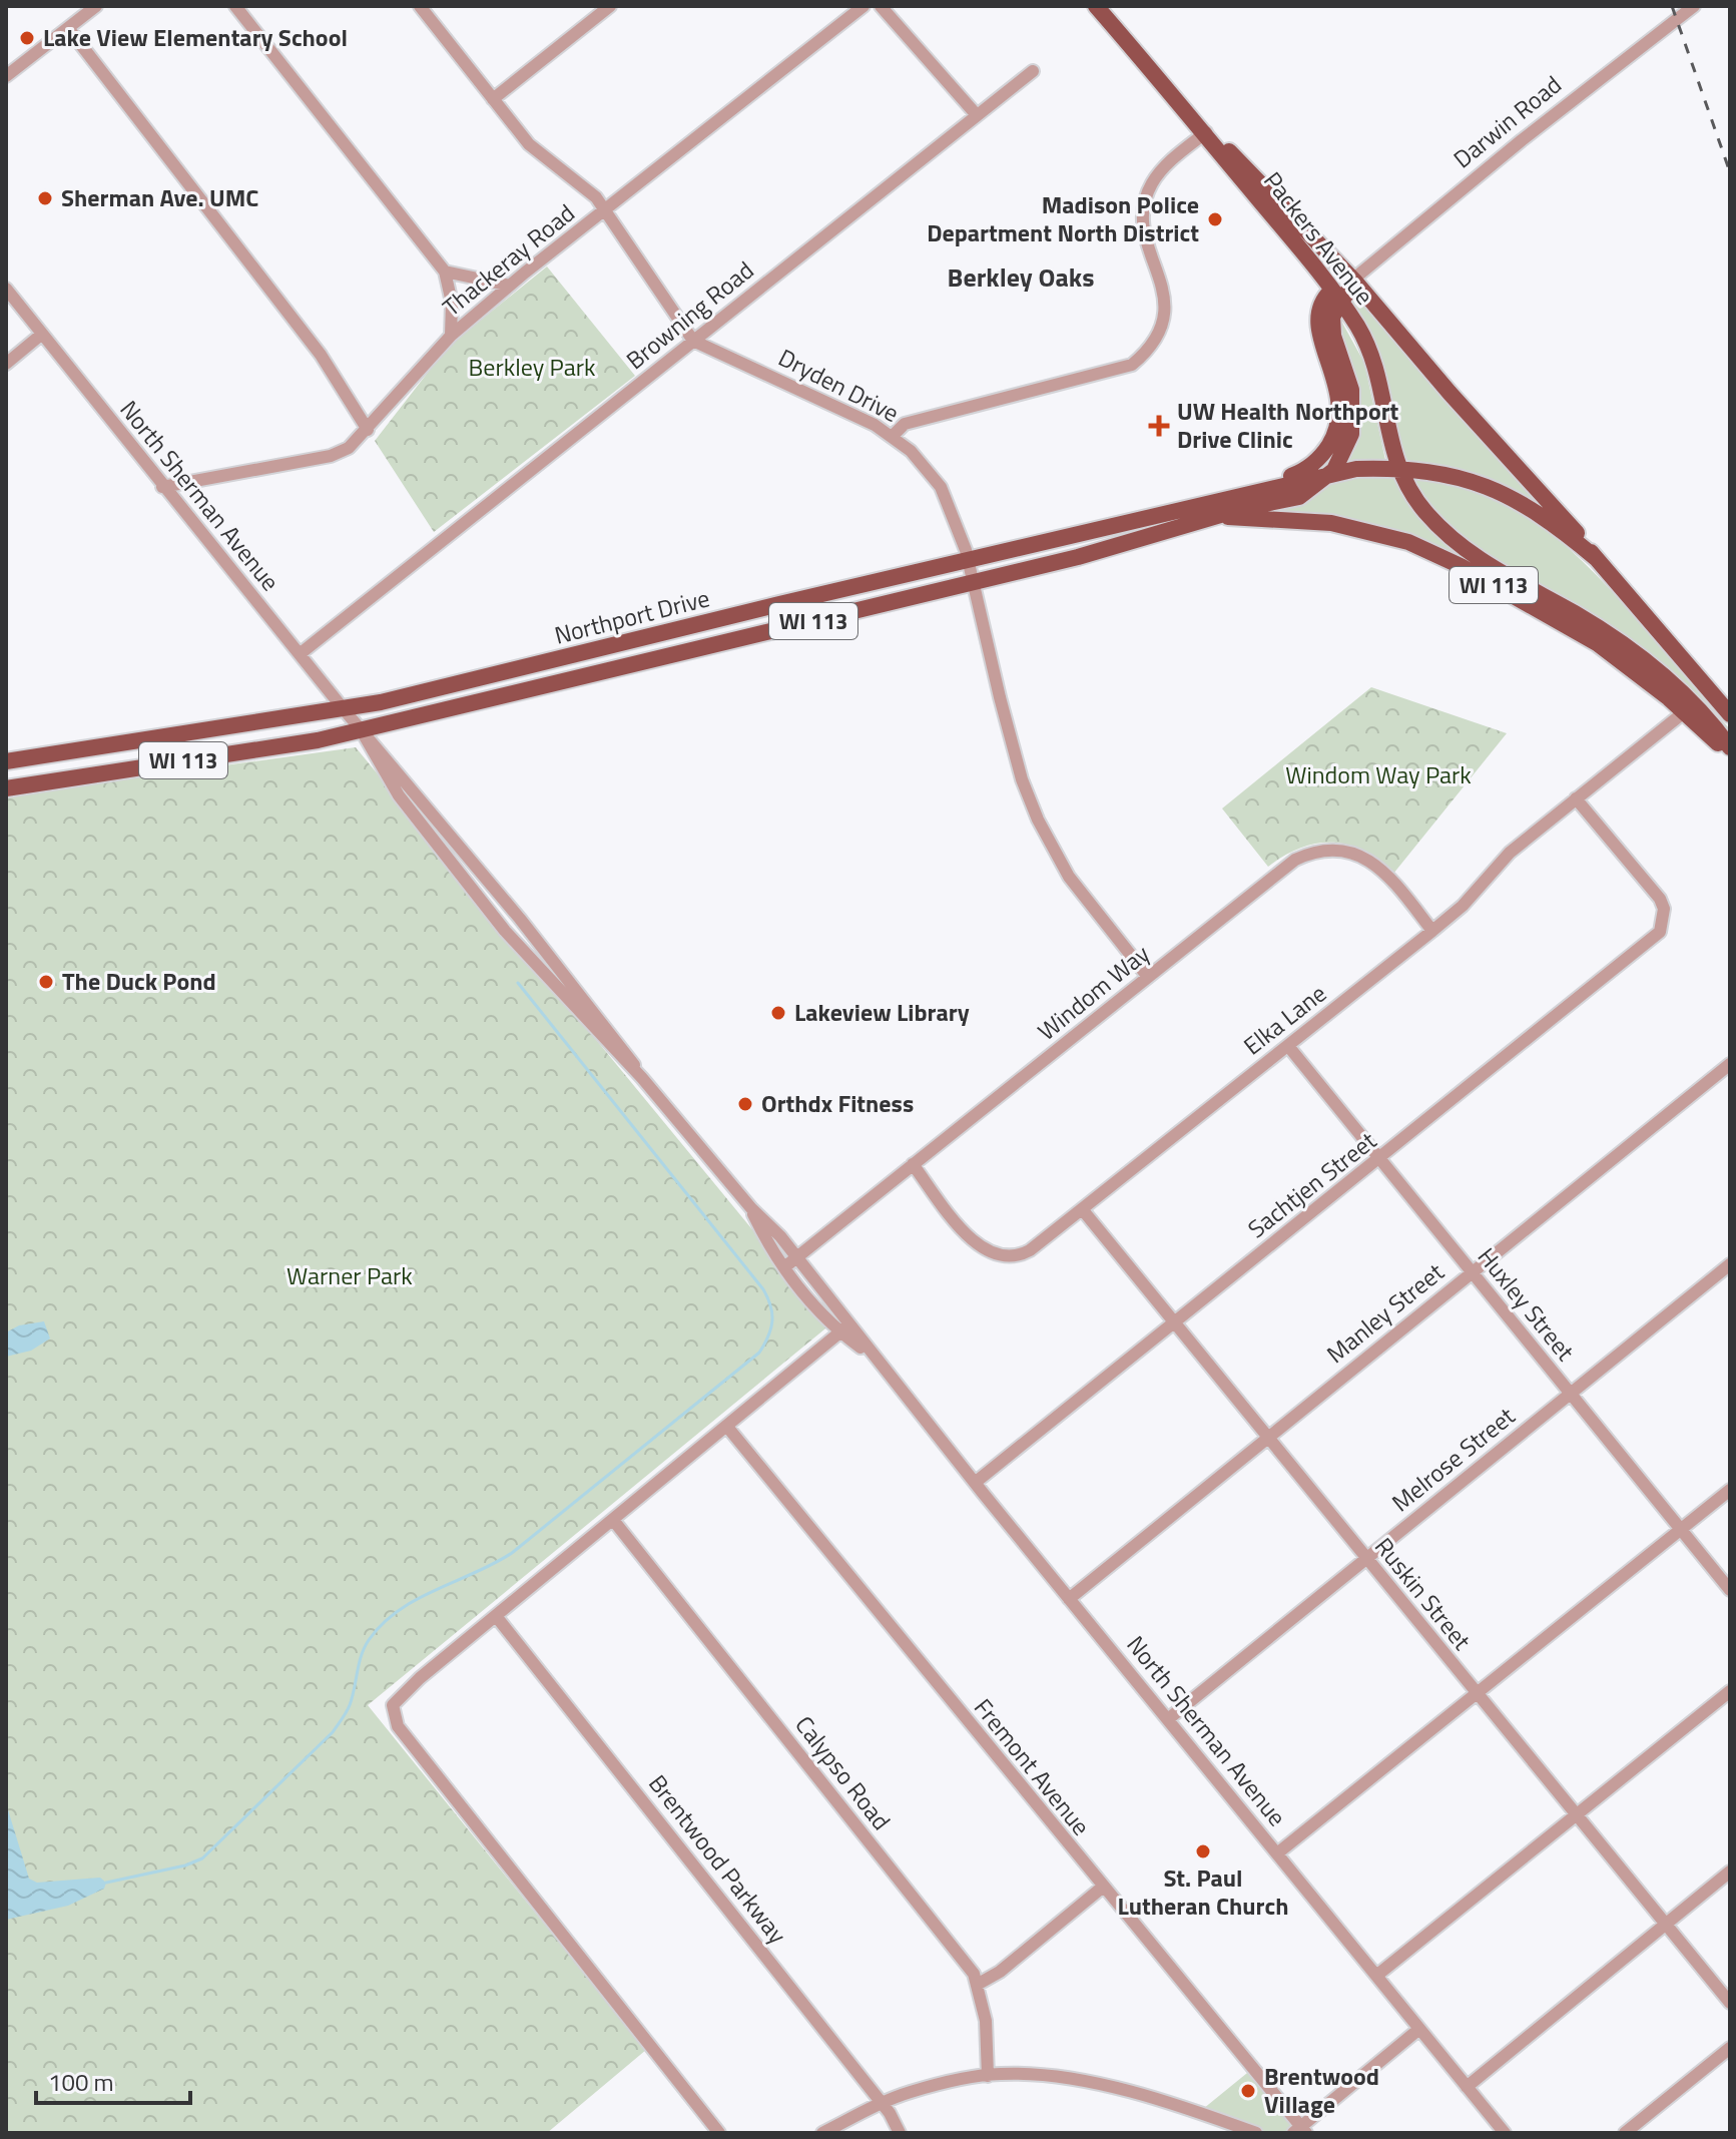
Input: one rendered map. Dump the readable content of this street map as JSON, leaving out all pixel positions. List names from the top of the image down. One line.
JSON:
{"streets":{"main road":["Darwin Road","Packers Avenue","WI 113","Northport Drive"],"street":["Thackeray Road","Browning Road","Dryden Drive","North Sherman Avenue","Windom Way","Elka Lane","Sachtjen Street","Huxley Street","Manley Street","Melrose Street","Ruskin Street","Fremont Avenue","Calypso Road","Brentwood Parkway"]},"crossings":[["Darwin Road","Packers Avenue"],["Darwin Road","WI 113"],["Darwin Road","Northport Drive"],["Packers Avenue","WI 113"],["Thackeray Road","North Sherman Avenue"],["Browning Road","Dryden Drive"],["Browning Road","North Sherman Avenue"],["Dryden Drive","Northport Drive"],["Dryden Drive","Windom Way"],["North Sherman Avenue","Northport Drive"],["North Sherman Avenue","Windom Way"],["North Sherman Avenue","Sachtjen Street"],["North Sherman Avenue","Manley Street"],["North Sherman Avenue","Melrose Street"],["WI 113","Northport Drive"],["WI 113","Elka Lane"],["Windom Way","Elka Lane"],["Elka Lane","Sachtjen Street"],["Elka Lane","Huxley Street"],["Elka Lane","Ruskin Street"],["Sachtjen Street","Huxley Street"],["Sachtjen Street","Ruskin Street"],["Huxley Street","Manley Street"],["Huxley Street","Melrose Street"],["Manley Street","Ruskin Street"],["Melrose Street","Ruskin Street"]],"districts":["Berkley Oaks"],"parks":["Berkley Park","Windom Way Park","Warner Park"],"places":{"other":["Lake View Elementary School","Sherman Ave. UMC","Madison Police Department North District","The Duck Pond","Lakeview Library","Orthdx Fitness","St. Paul Lutheran Church","Brentwood Village"],"health":["UW Health Northport Drive Clinic"]},"scale_bar":"100 m"}
